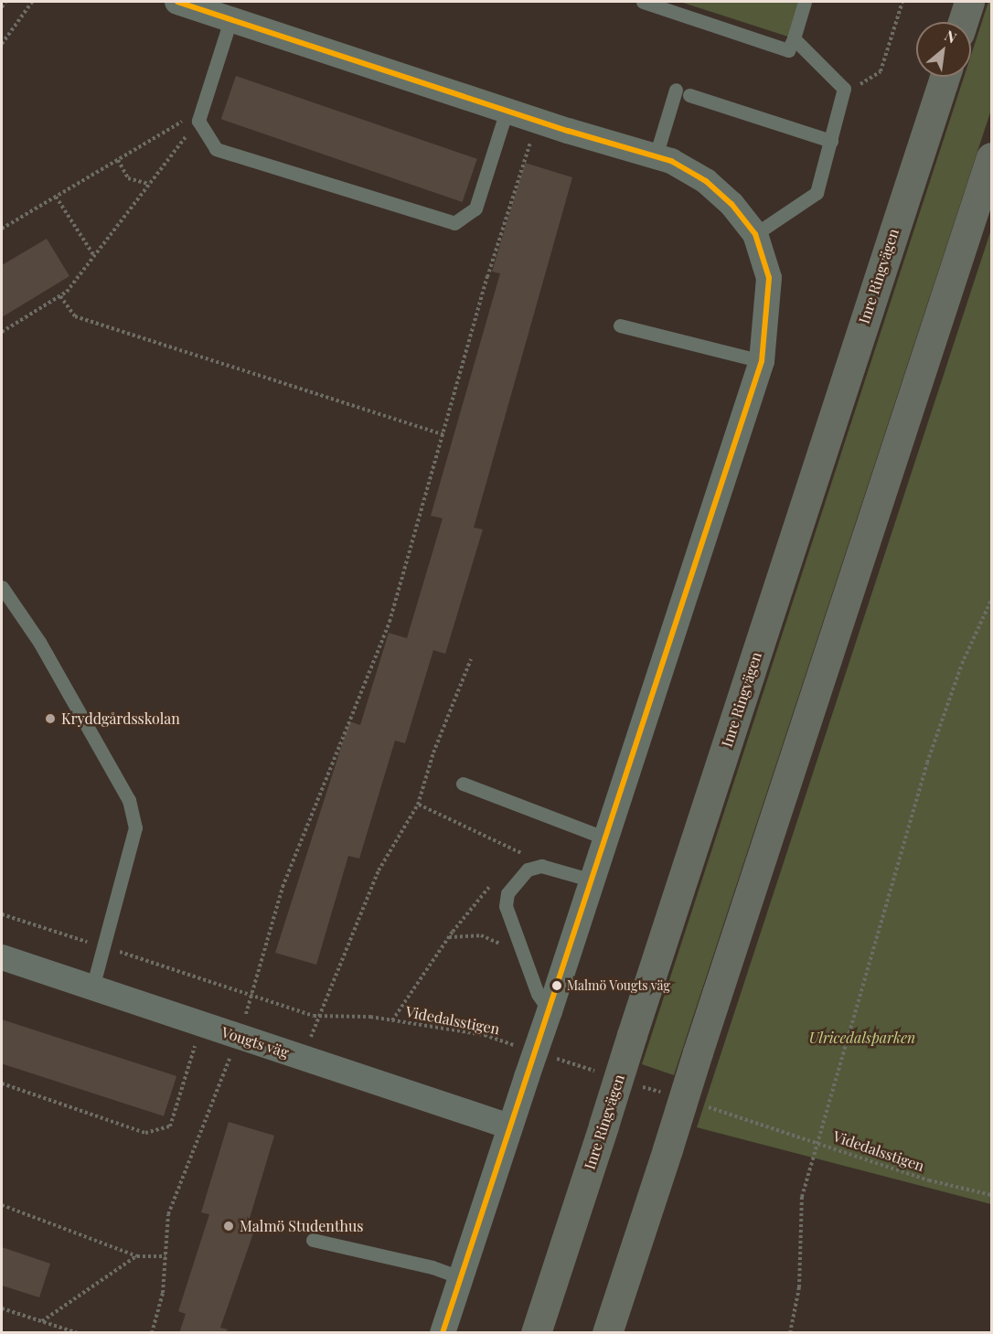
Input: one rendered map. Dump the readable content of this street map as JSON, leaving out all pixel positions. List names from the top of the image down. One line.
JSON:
{"streets":{"highway":["Inre Ringvägen"],"street":["Vougts väg"],"path":["Videdalsstigen"]},"parks":["Ulricedalsparken"],"places":["Kryddgårdsskolan","Malmö Vougts väg","Malmö Studenthus"],"north":"top right"}
